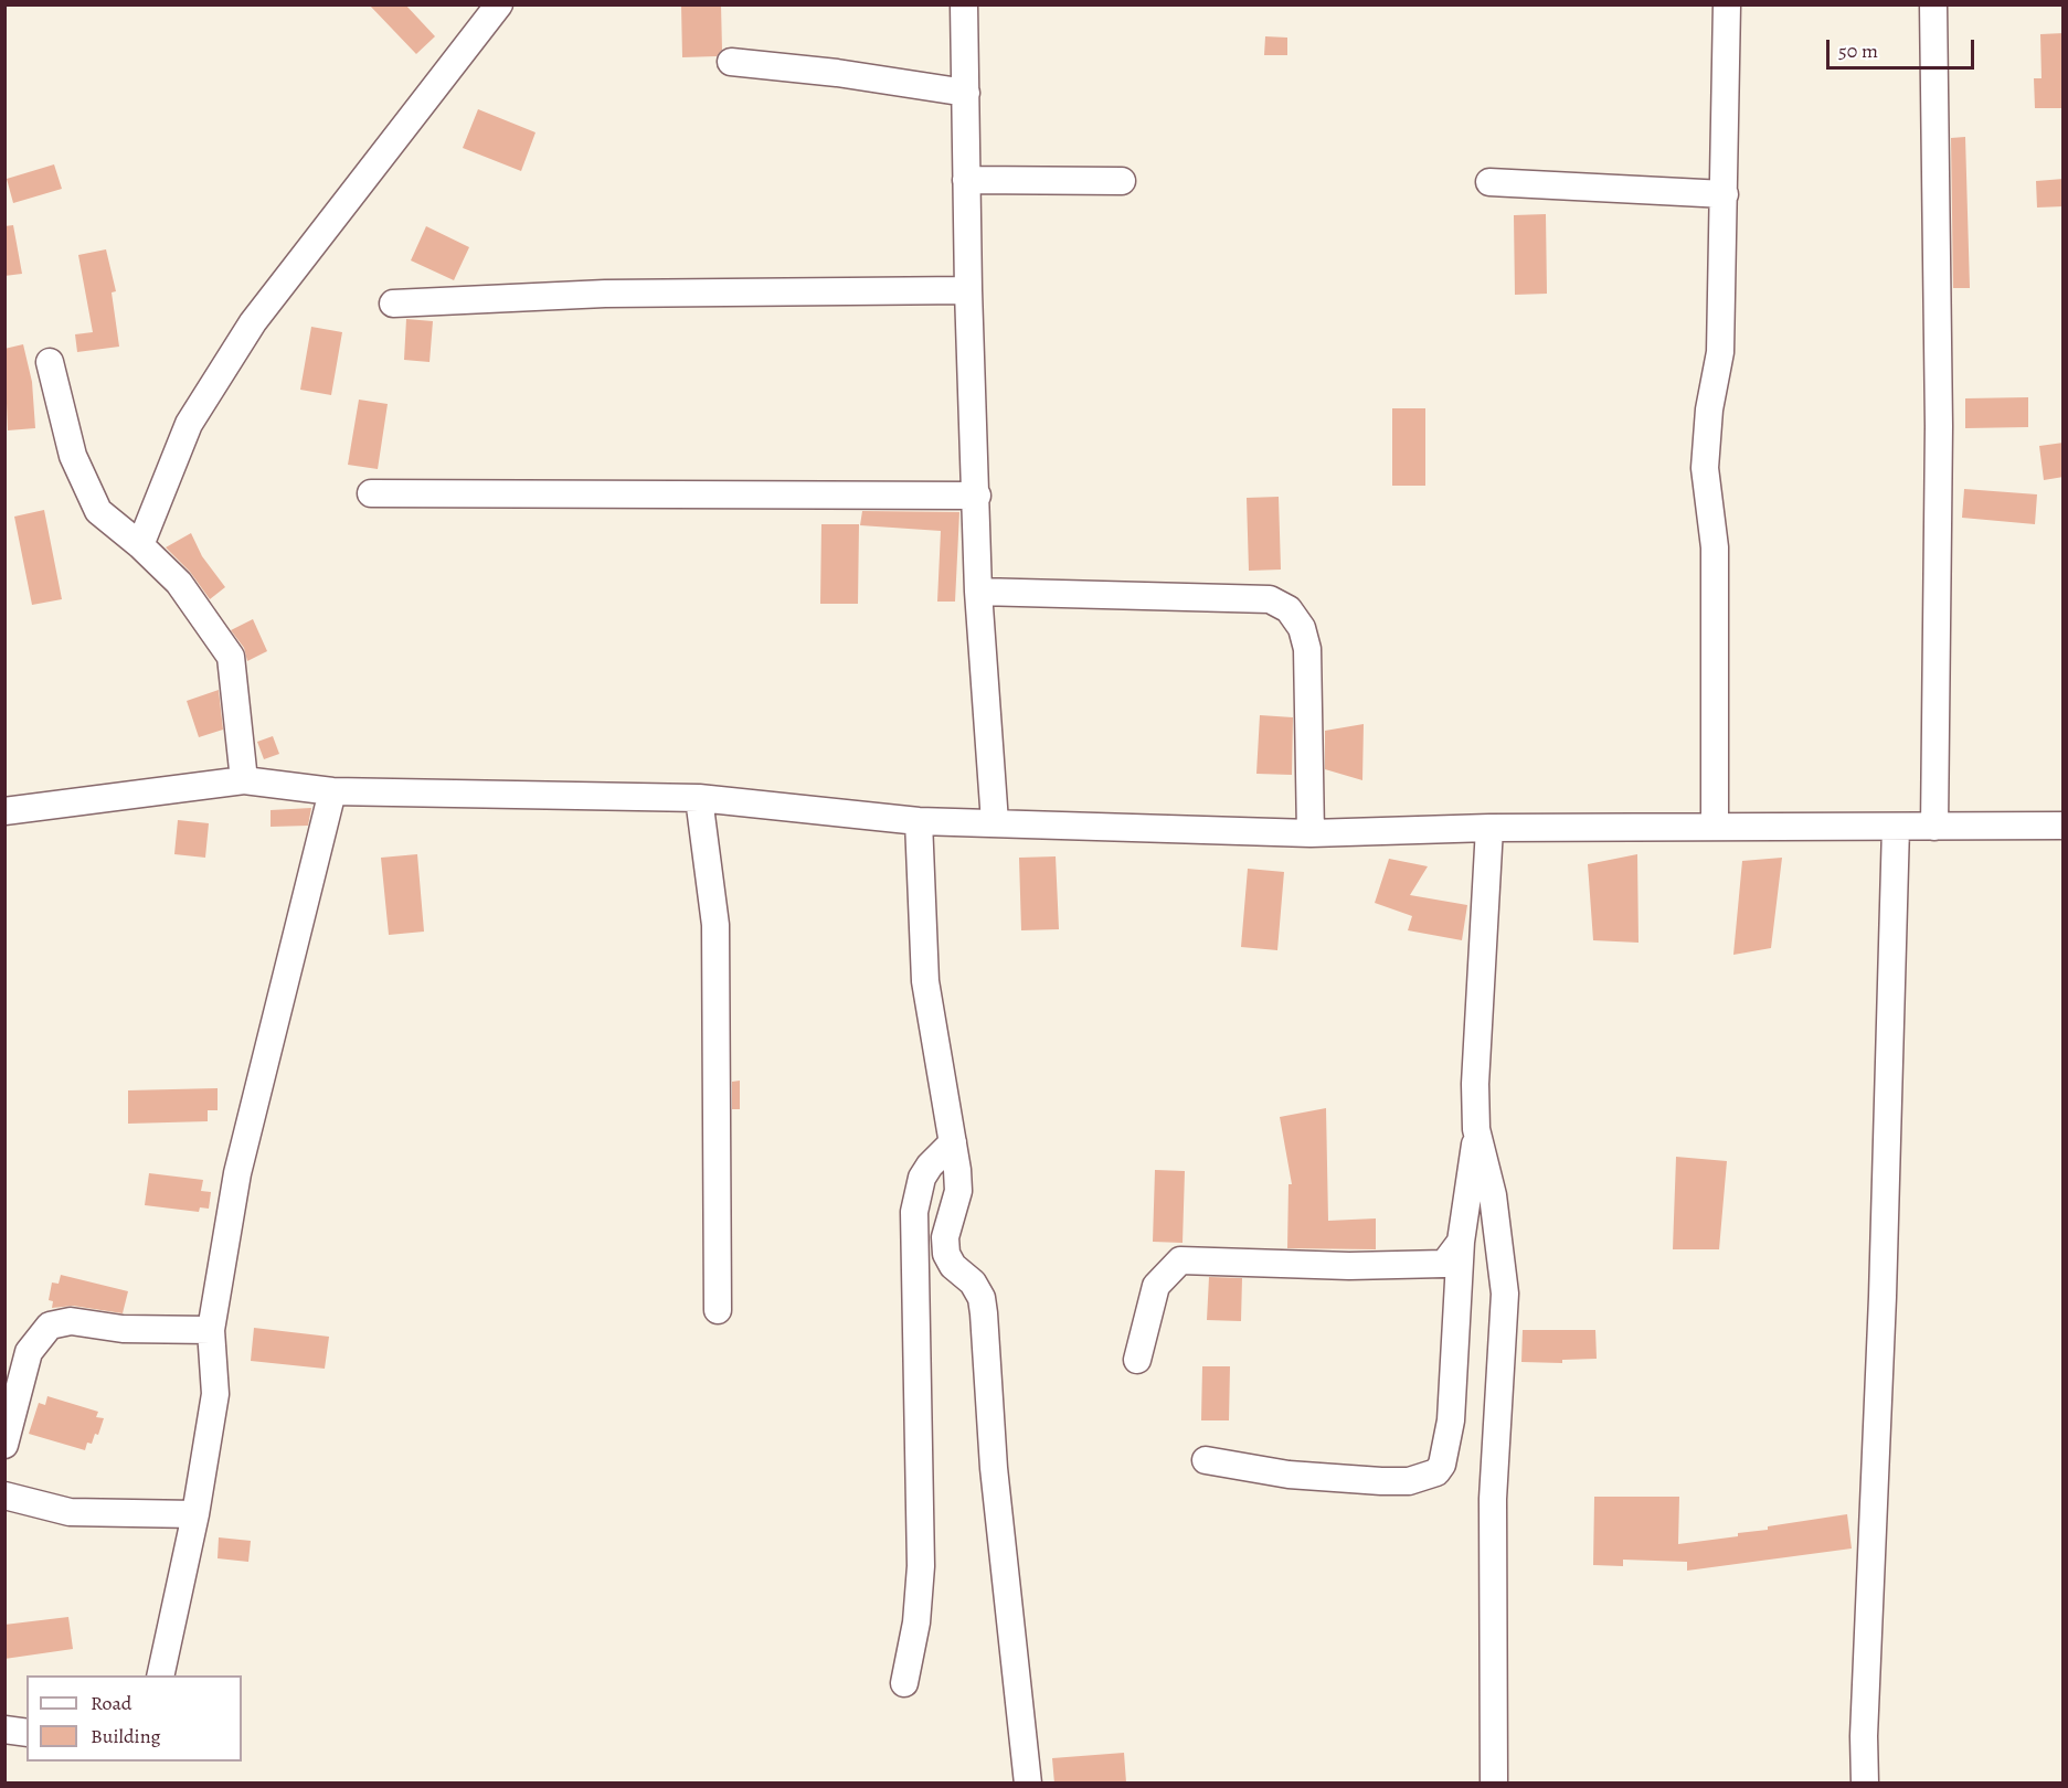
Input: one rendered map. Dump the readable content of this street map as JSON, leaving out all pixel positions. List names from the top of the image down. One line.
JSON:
{"legend":["Road","Building"],"scale_bar":"50 m"}
